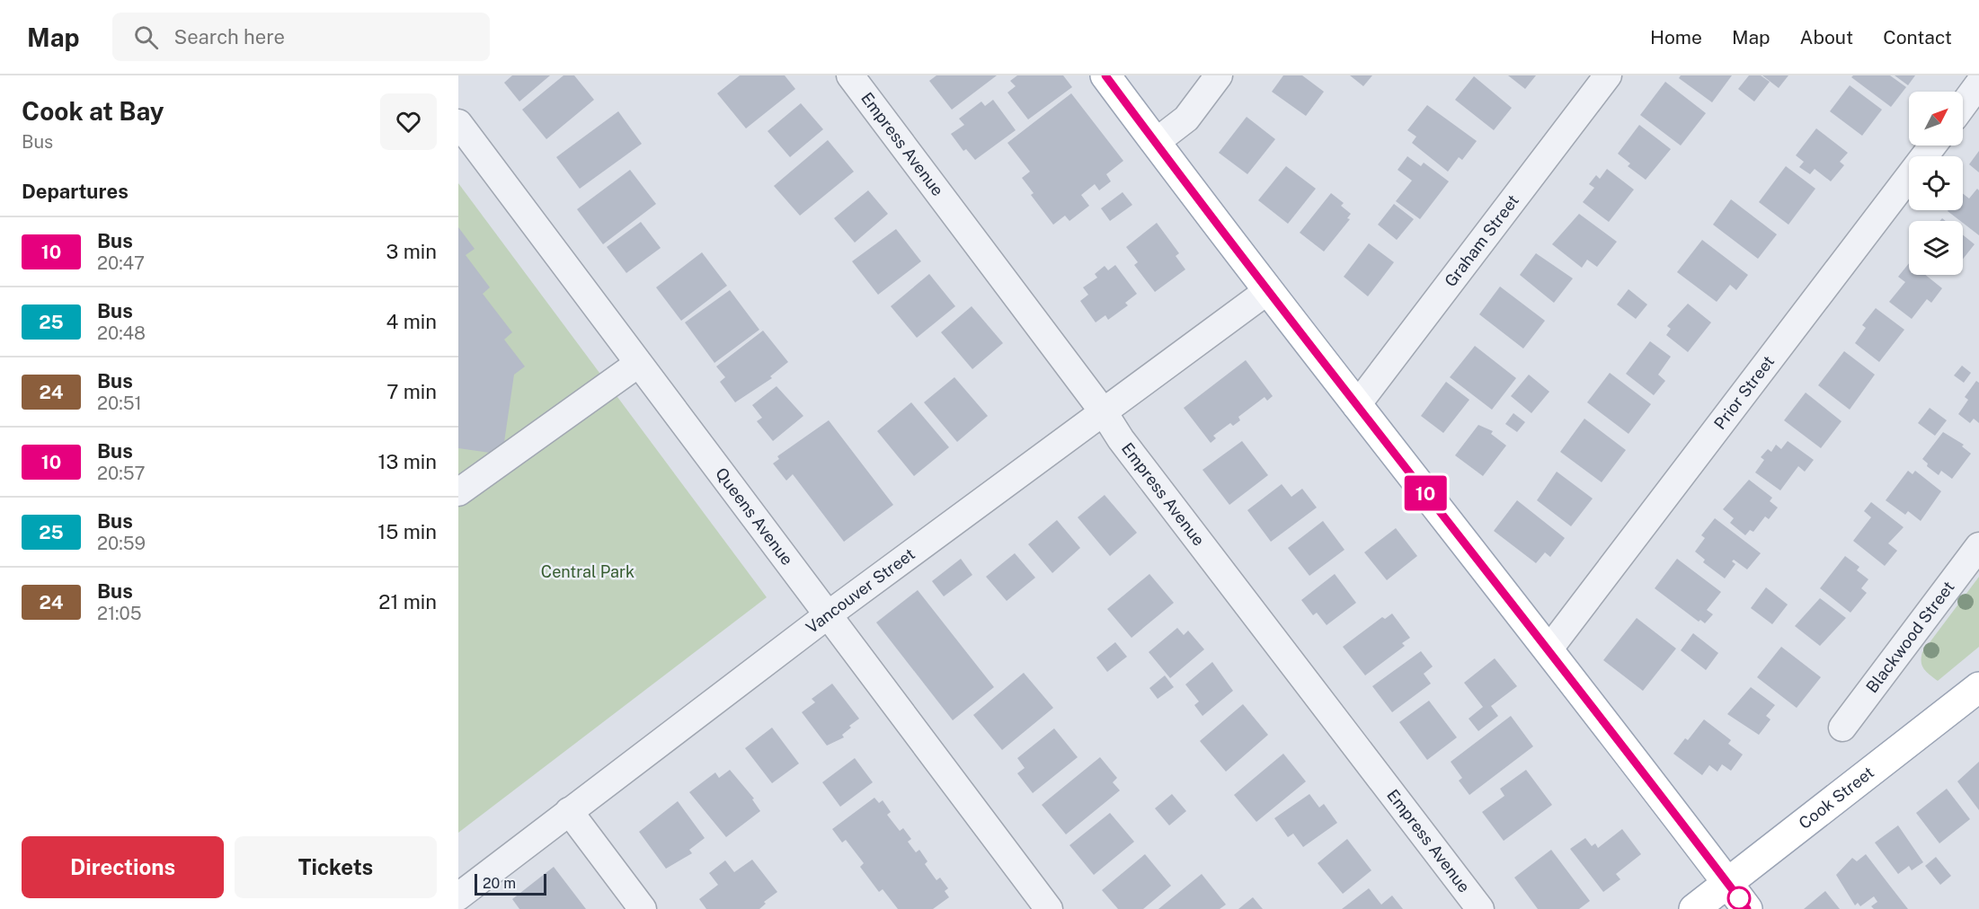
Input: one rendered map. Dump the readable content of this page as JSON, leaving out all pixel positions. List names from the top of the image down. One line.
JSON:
{"streets":{"main road":["Cook Street"],"street":["Empress Avenue","Graham Street","Prior Street","Queens Avenue","Vancouver Street","Blackwood Street"]},"crossings":[["Empress Avenue","Vancouver Street"],["Queens Avenue","Vancouver Street"]],"parks":["Central Park"],"lines":["bus line 10"],"scale_bar":"20 m","north":"top right","page":{"header":"Map","search":"Search here","nav":["Home","Map","About","Contact"],"heading":[["Cook at Bay","Bus"],"Departures"],"on_map":"10","list":[{"mark":"10","name":"Bus","note":"20:47","value":"3 min"},{"mark":"25","name":"Bus","note":"20:48","value":"4 min"},{"mark":"24","name":"Bus","note":"20:51","value":"7 min"},{"mark":"10","name":"Bus","note":"20:57","value":"13 min"},{"mark":"25","name":"Bus","note":"20:59","value":"15 min"},{"mark":"24","name":"Bus","note":"21:05","value":"21 min"}],"buttons":["Directions","Tickets"],"scale":"20 m"}}
